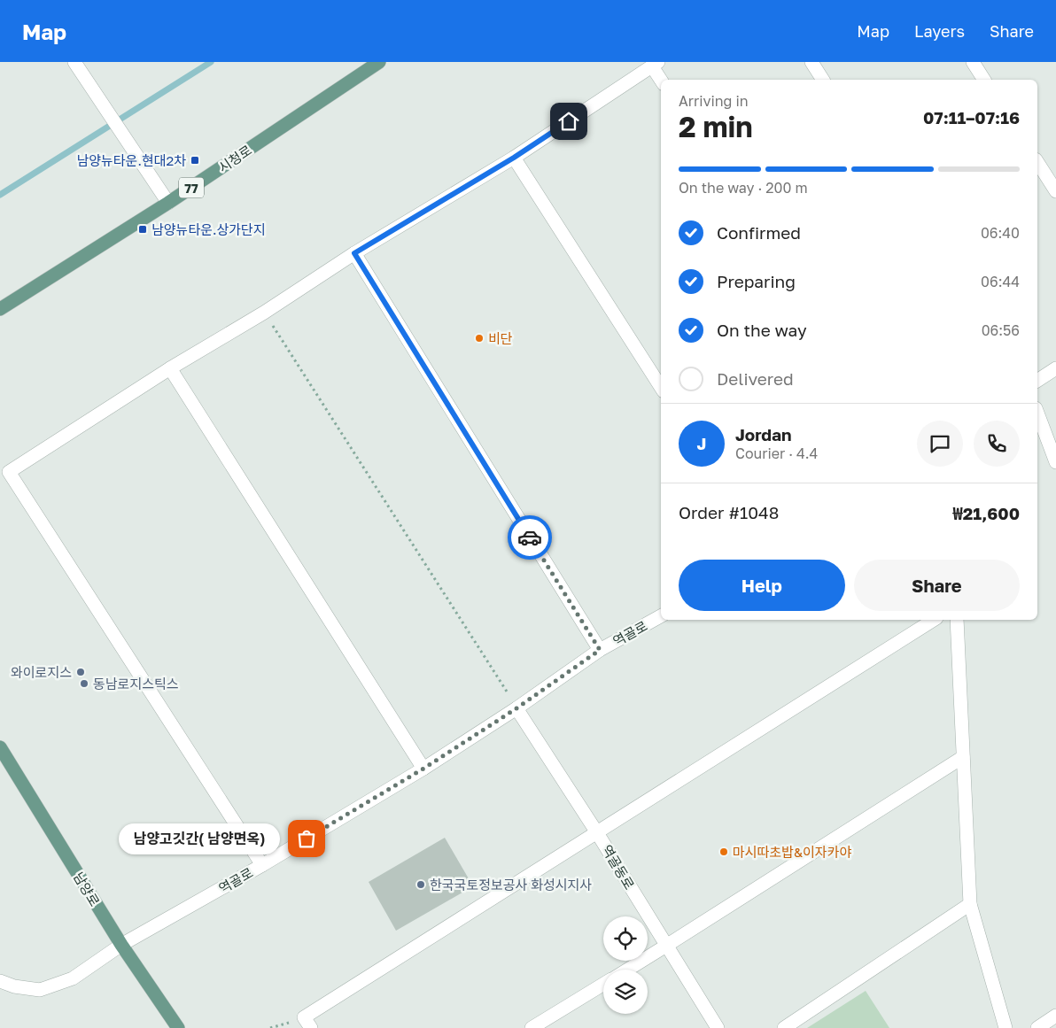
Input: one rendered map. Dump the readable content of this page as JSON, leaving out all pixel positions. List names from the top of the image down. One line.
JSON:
{"streets":{"main road":["시청로","77","남양로"],"street":["역골로","역골동로"]},"crossings":[["역골로","역골동로"],["역골로","남양로"]],"places":{"transit":["남양뉴타운.현대2차","남양뉴타운.상가단지"],"other":["비단","와이로지스","동남로지스틱스","남양고깃간( 남양면옥)","마시따초밥&이자카야","한국국토정보공사 화성시지사"]},"page":{"header":"Map","nav":["Map","Layers","Share"],"heading":["2 min","Arriving in","07:11–07:16"],"panel":["Jordan","Courier · 4.4","Order #1048","₩21,600"],"bar":"On the way · 200 m","list":[["Confirmed","06:40"],["Preparing","06:44"],["On the way","06:56"],"Delivered"],"round":"J","buttons":["Help","Share"],"bubble":"남양고깃간( 남양면옥)"}}
